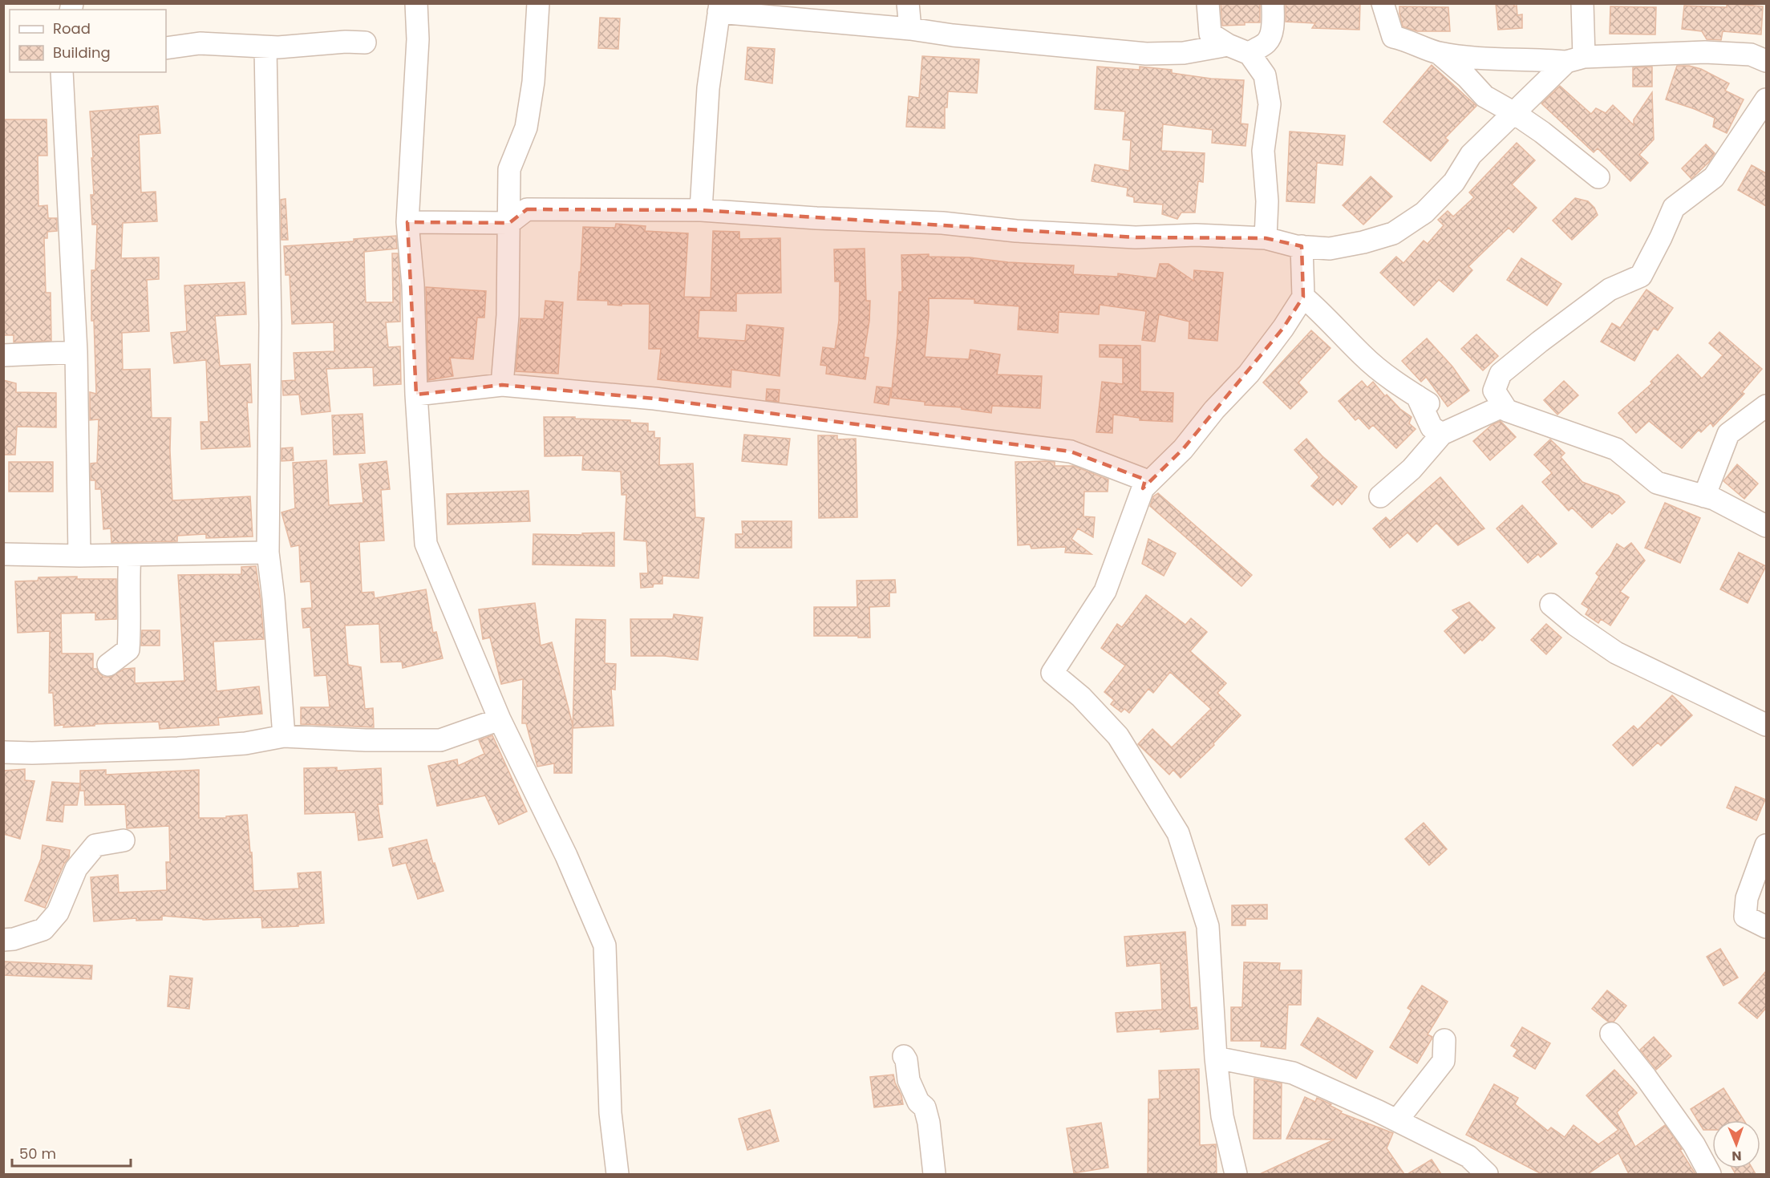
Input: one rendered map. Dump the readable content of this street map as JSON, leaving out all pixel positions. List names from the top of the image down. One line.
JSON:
{"legend":["Road","Building"],"scale_bar":"50 m","north":"bottom"}
